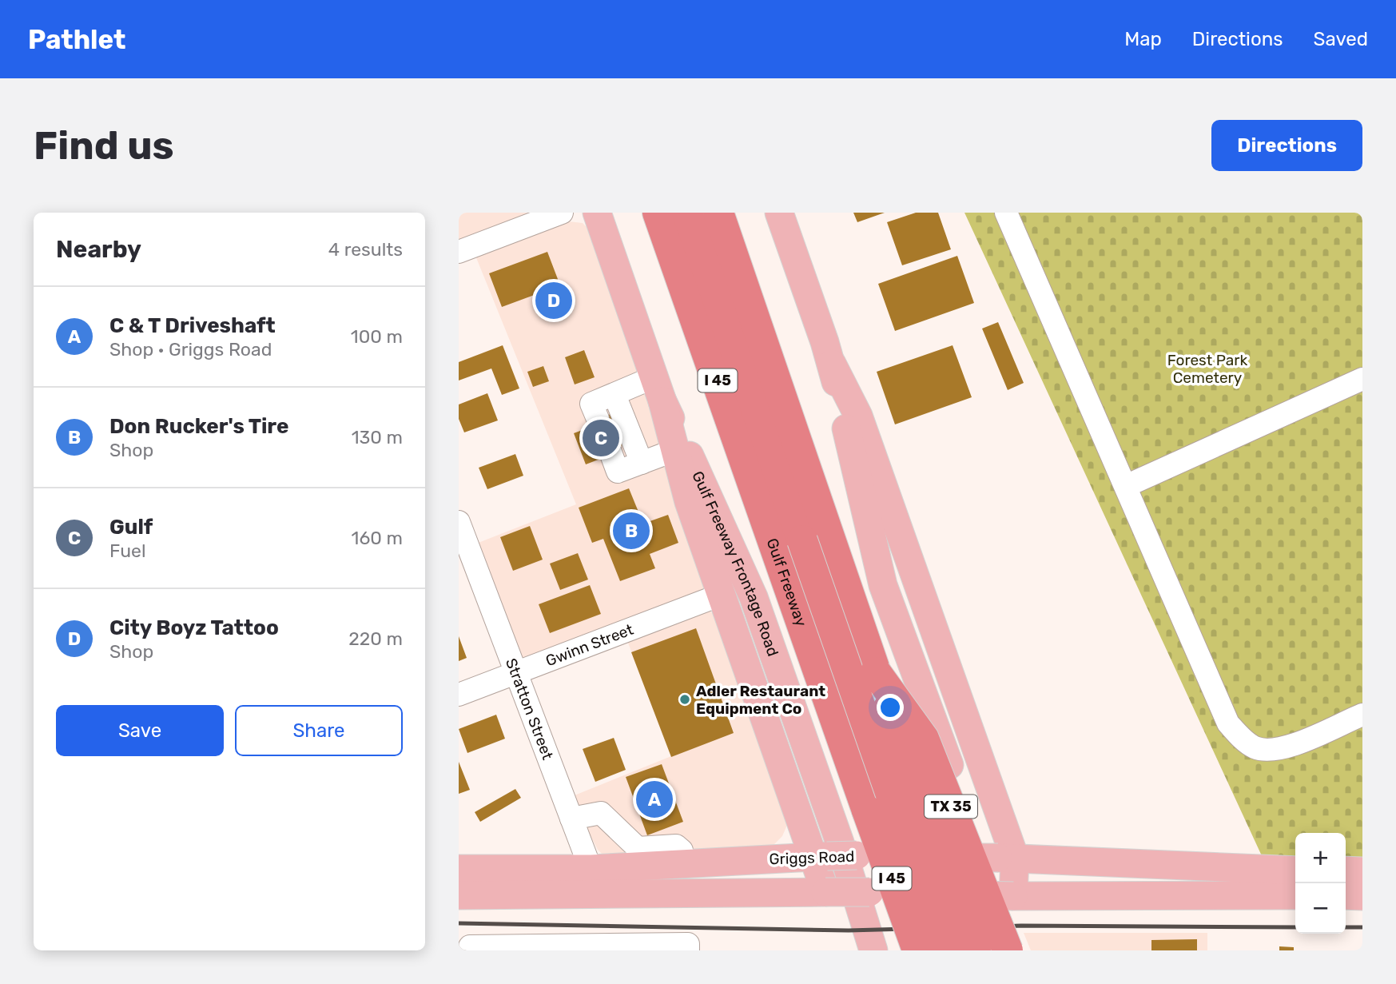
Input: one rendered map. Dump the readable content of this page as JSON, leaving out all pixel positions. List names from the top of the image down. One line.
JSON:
{"streets":{"highway":["I 45","Gulf Freeway","TX 35"],"main road":["Gulf Freeway Frontage Road","Griggs Road"],"street":["Gwinn Street","Stratton Street"]},"crossings":[["Gulf Freeway","TX 35"],["Gwinn Street","Stratton Street"],["Stratton Street","Griggs Road"]],"parks":["Forest Park Cemetery"],"places":["Adler Restaurant Equipment Co"],"page":{"header":"Pathlet","nav":["Map","Directions","Saved"],"buttons":["Directions",["Save","Share"]],"title":"Find us","heading":["Nearby","4 results"],"pins":["D","C","B","A"],"list":[{"mark":"A","name":"C & T Driveshaft","note":"Shop · Griggs Road","value":"100 m"},{"mark":"B","name":"Don Rucker's Tire","note":"Shop","value":"130 m"},{"mark":"C","name":"Gulf","note":"Fuel","value":"160 m"},{"mark":"D","name":"City Boyz Tattoo","note":"Shop","value":"220 m"}],"map_buttons":["+","−"]}}
